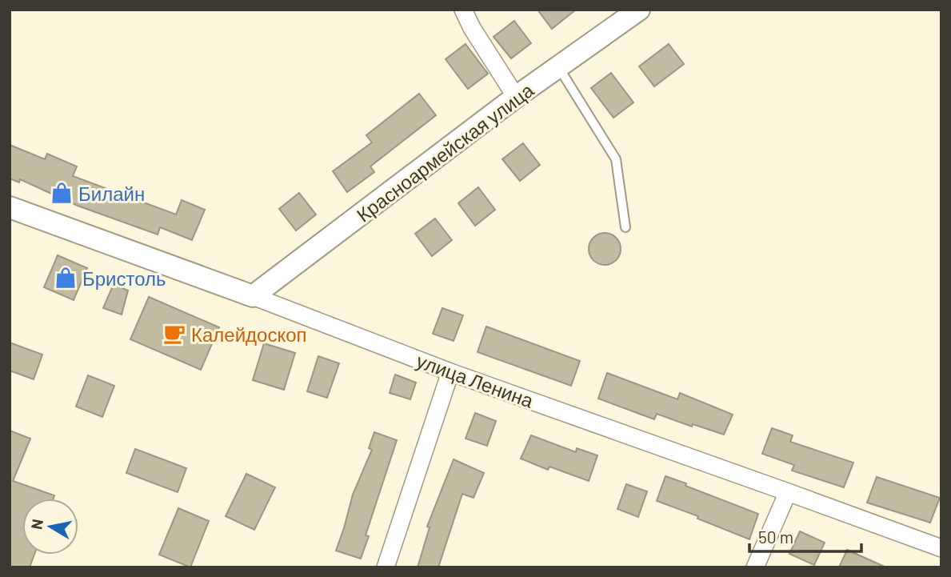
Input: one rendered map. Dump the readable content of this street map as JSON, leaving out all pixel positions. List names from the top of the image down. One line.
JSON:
{"streets":{"street":["Красноармейская улица","улица Ленина"]},"crossings":[["Красноармейская улица","улица Ленина"]],"places":{"shop":["Билайн","Бристоль"],"cafe":["Калейдоскоп"]},"scale_bar":"50 m","north":"left"}
